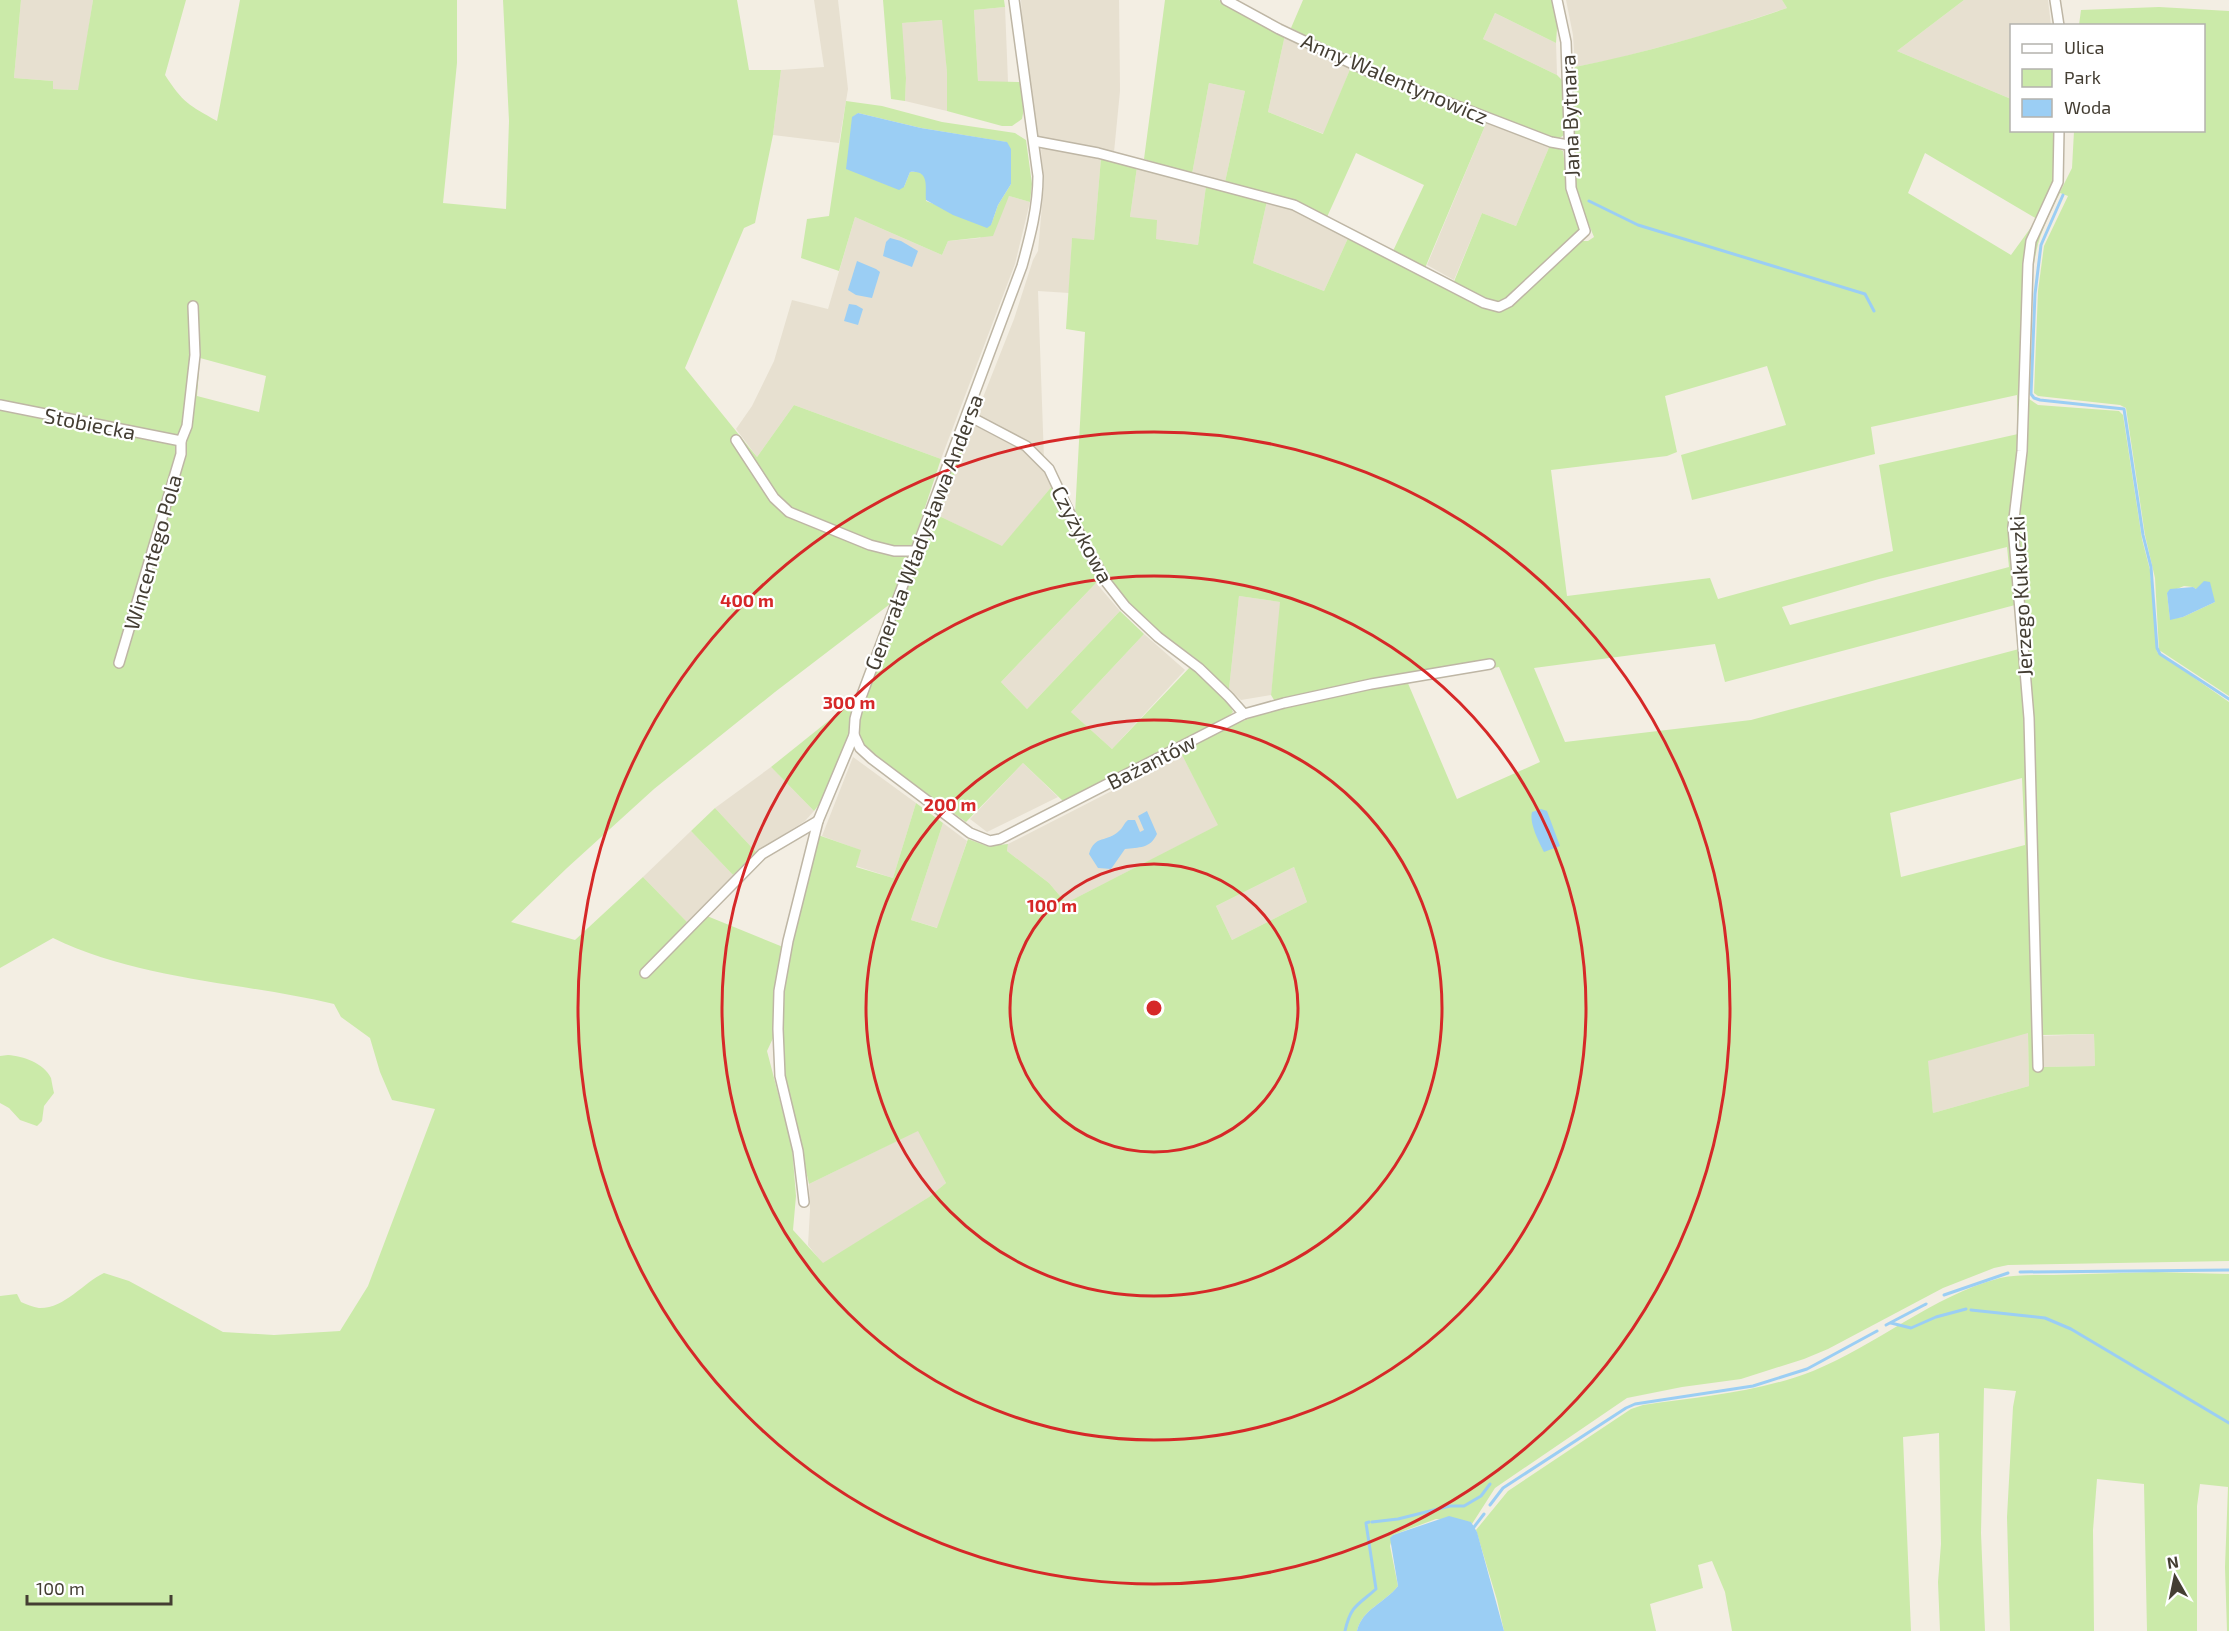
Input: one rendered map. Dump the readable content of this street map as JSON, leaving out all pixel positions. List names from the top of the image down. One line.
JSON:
{"streets":{"street":["Anny Walentynowicz","Jana Bytnara","Stobiecka","Generała Władysława Andersa","Czyżykowa","Wincentego Pola","Jerzego Kukuczki","Bażantów"]},"crossings":[["Anny Walentynowicz","Jana Bytnara"],["Jana Bytnara","Generała Władysława Andersa"],["Stobiecka","Wincentego Pola"],["Generała Władysława Andersa","Czyżykowa"],["Generała Władysława Andersa","Bażantów"],["Czyżykowa","Bażantów"]],"legend":["Ulica","Park","Woda"],"scale_bar":"100 m","north":"top","rings":["400 m","300 m","200 m","100 m"]}
